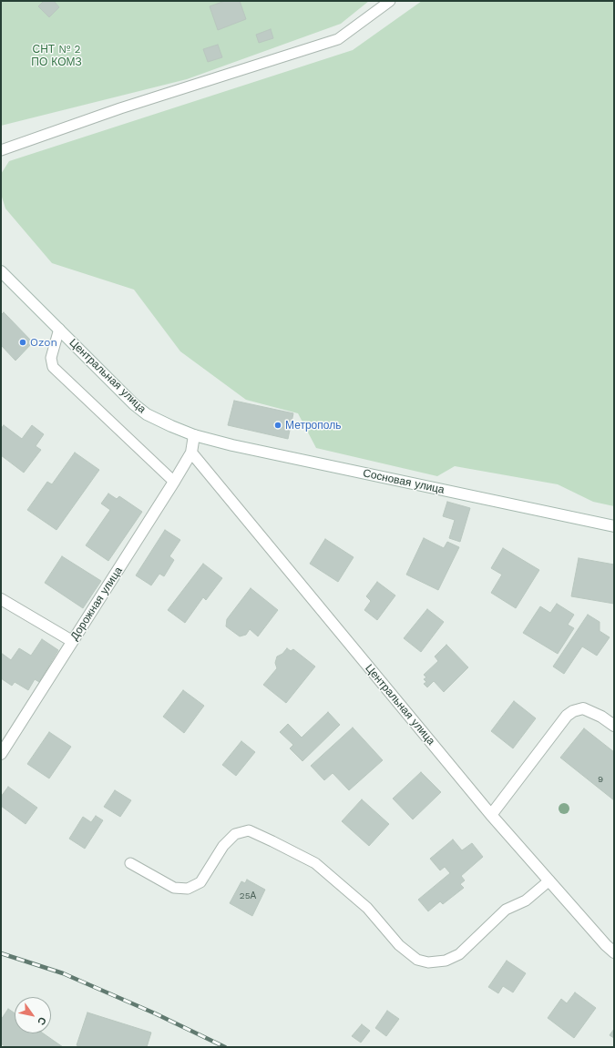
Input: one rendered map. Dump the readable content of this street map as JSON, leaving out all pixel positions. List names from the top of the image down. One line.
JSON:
{"streets":{"street":["Центральная улица","Сосновая улица","Дорожная улица"]},"crossings":[["Центральная улица","Сосновая улица"],["Центральная улица","Дорожная улица"]],"parks":["СНТ № 2 ПО КОМЗ"],"places":["Ozon","Метрополь"],"house_numbers":["9","25А"],"north":"bottom right"}
